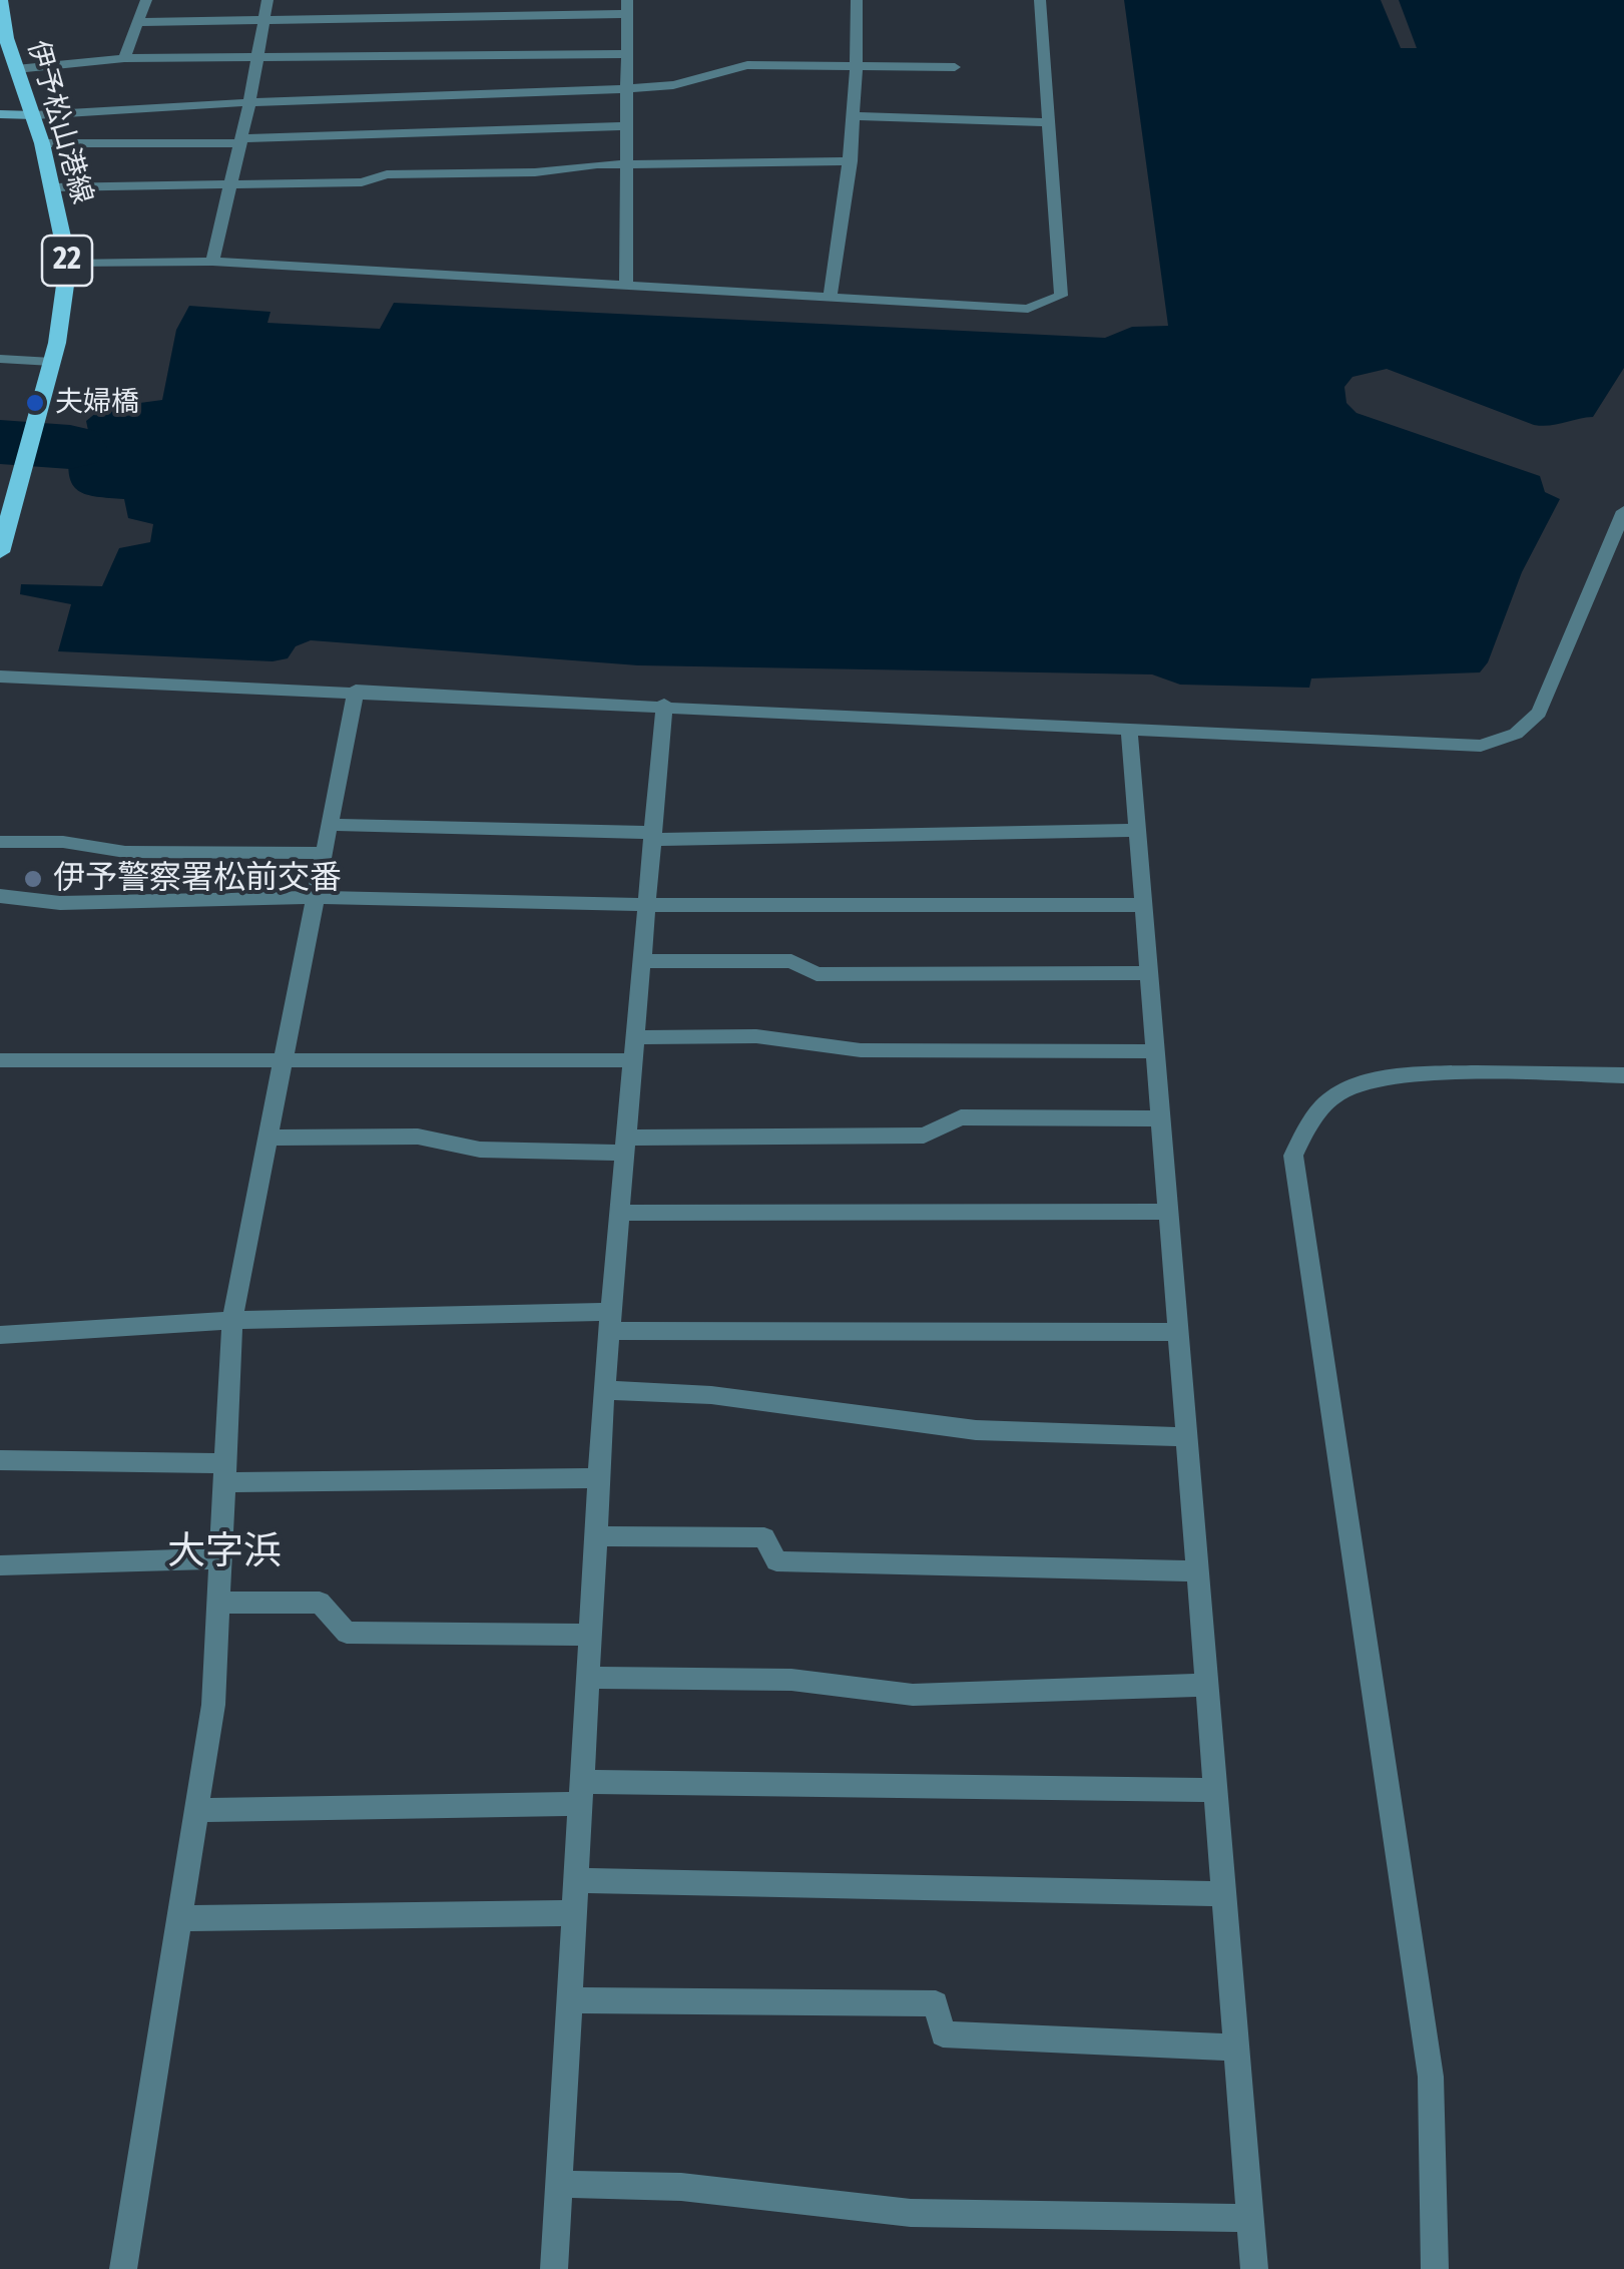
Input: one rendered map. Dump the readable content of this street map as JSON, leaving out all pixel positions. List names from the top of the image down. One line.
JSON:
{"streets":{"main road":["伊予松山港線","22"]},"districts":["大字浜"],"places":["夫婦橋","伊予警察署松前交番"]}
